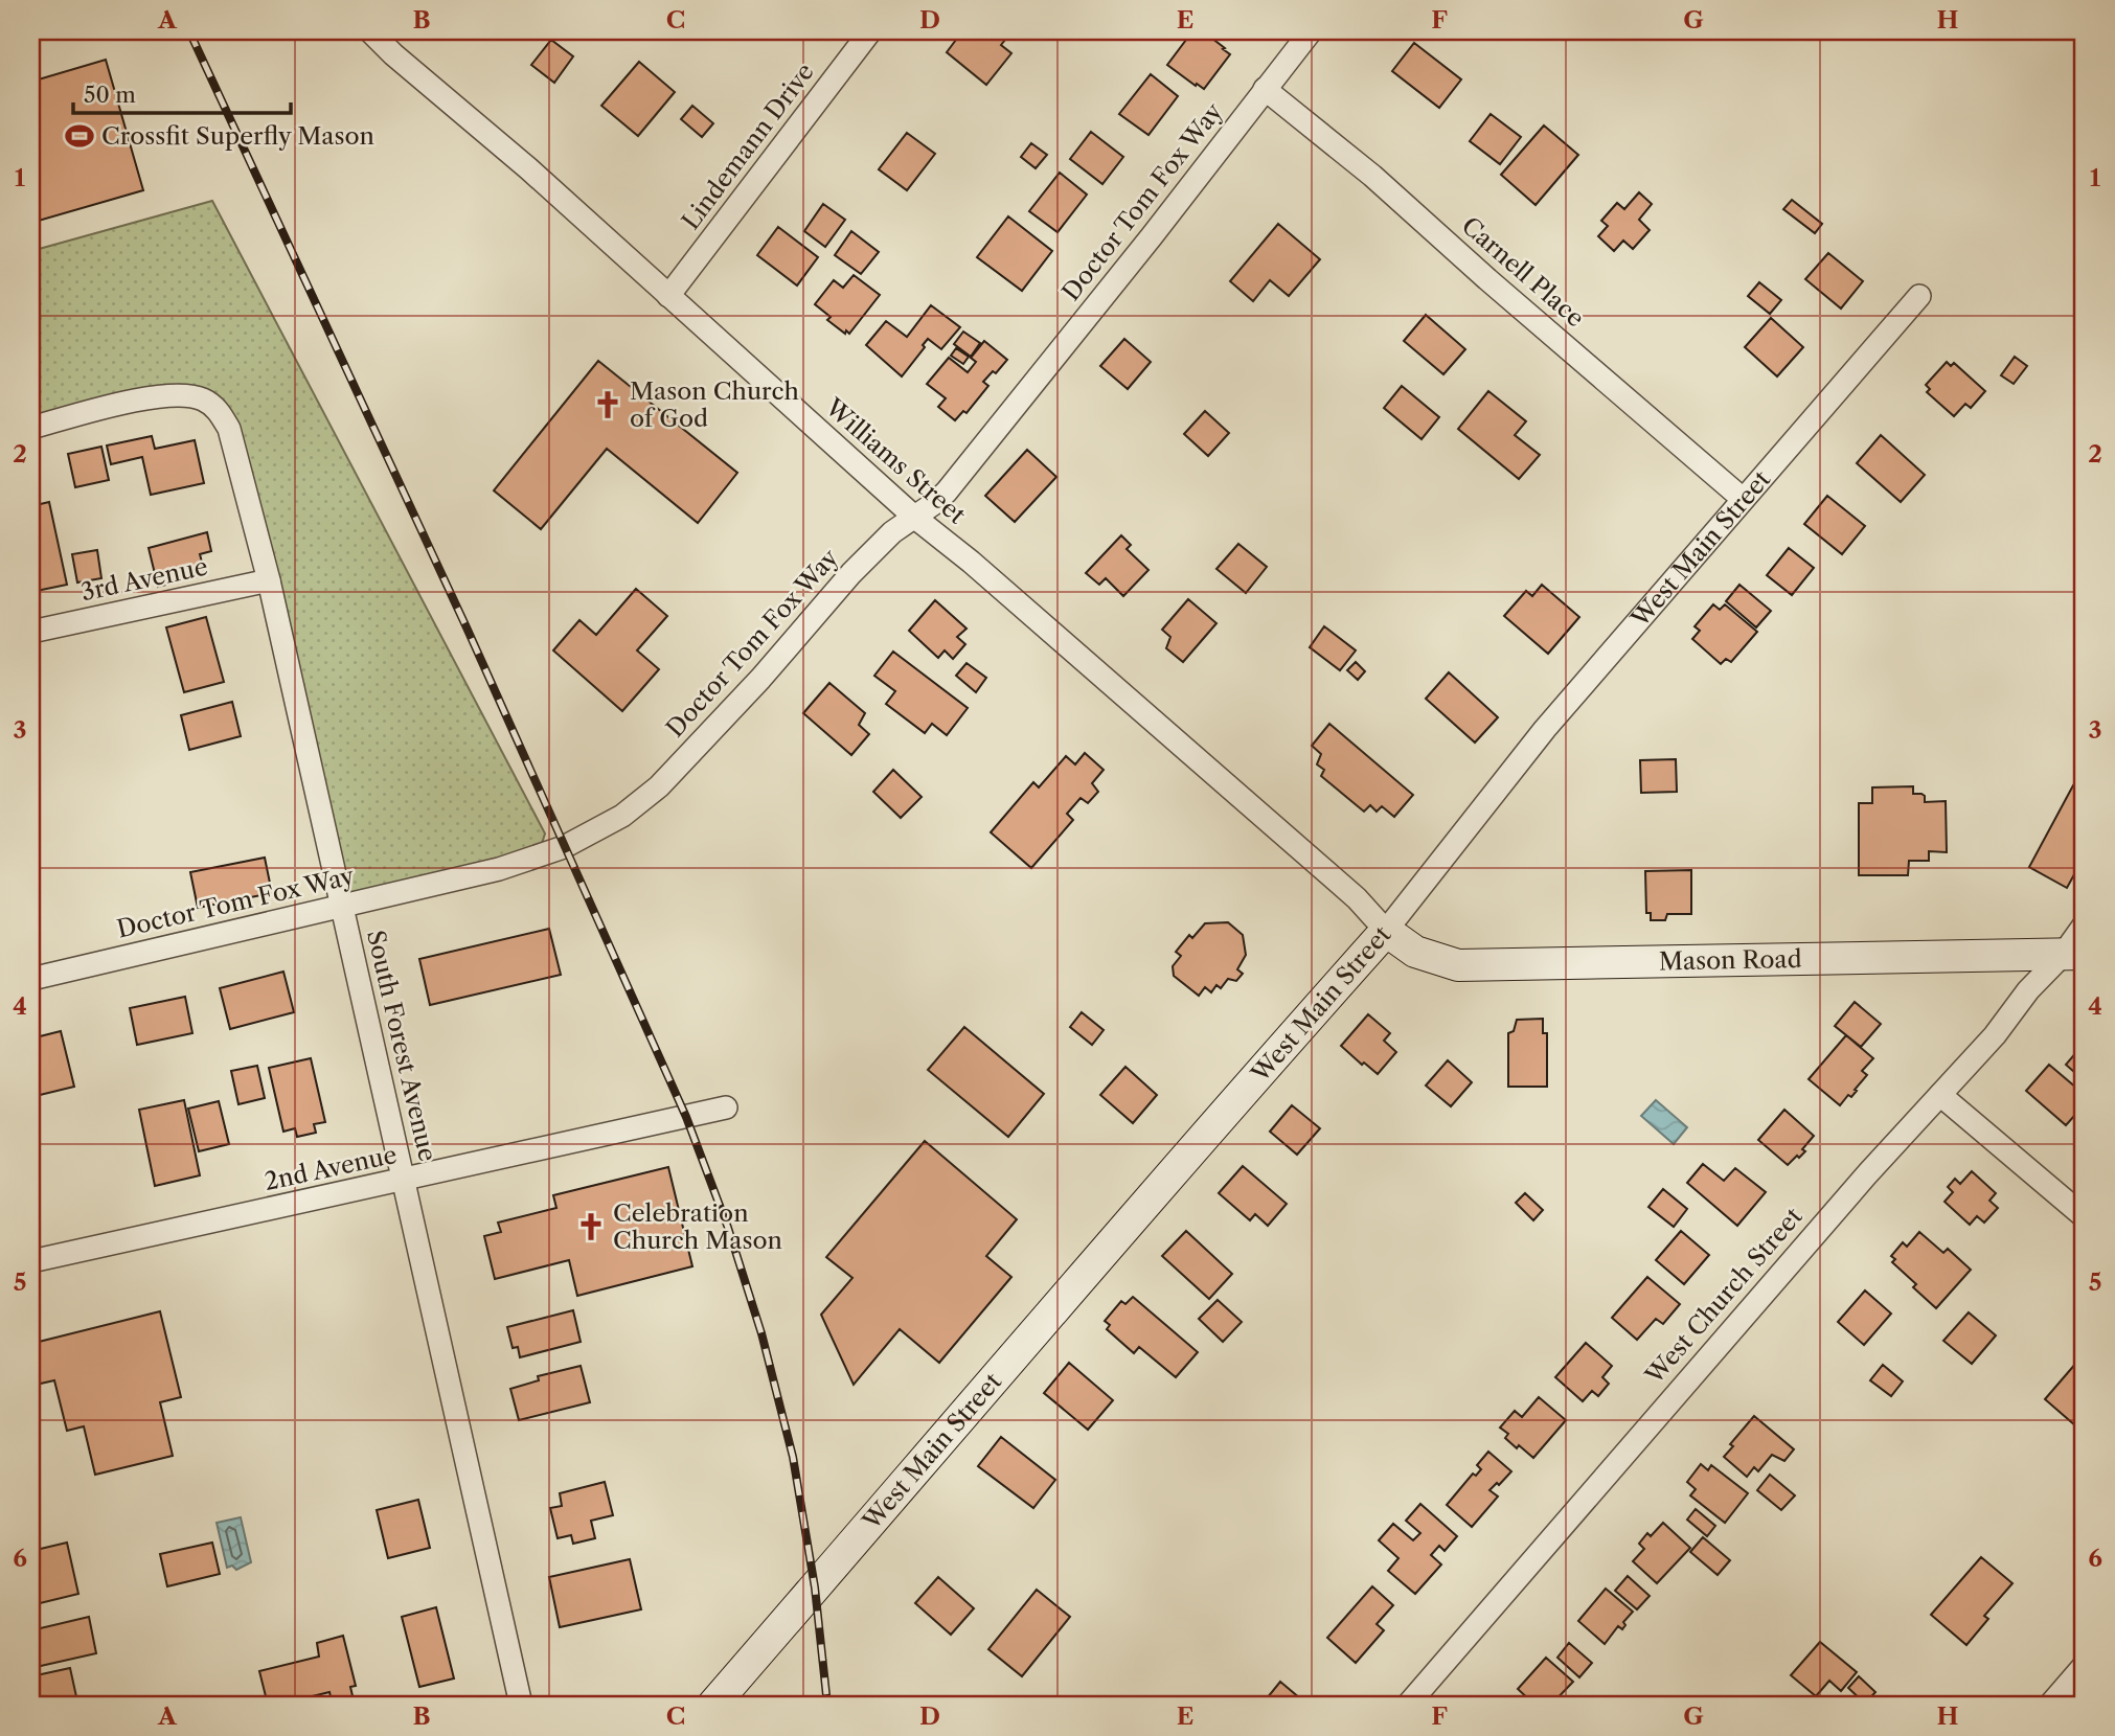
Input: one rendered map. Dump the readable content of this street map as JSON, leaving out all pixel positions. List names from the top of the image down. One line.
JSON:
{"streets":{"main road":["West Main Street","Mason Road"],"street":["Lindemann Drive","Doctor Tom Fox Way","Carnell Place","Williams Street","3rd Avenue","South Forest Avenue","2nd Avenue","West Church Street"]},"crossings":[["Lindemann Drive","Williams Street"],["Doctor Tom Fox Way","Carnell Place"],["Doctor Tom Fox Way","Williams Street"],["Doctor Tom Fox Way","South Forest Avenue"],["Carnell Place","West Main Street"],["Williams Street","West Main Street"],["Williams Street","Mason Road"],["West Main Street","Mason Road"],["3rd Avenue","South Forest Avenue"],["Mason Road","West Church Street"],["South Forest Avenue","2nd Avenue"]],"places":{"sports":["Crossfit Superfly Mason"],"church":["Mason Church of God","Celebration Church Mason"]},"scale_bar":"50 m","grid":{"columns":["A","B","C","D","E","F","G","H"],"rows":["1","2","3","4","5","6"]}}
